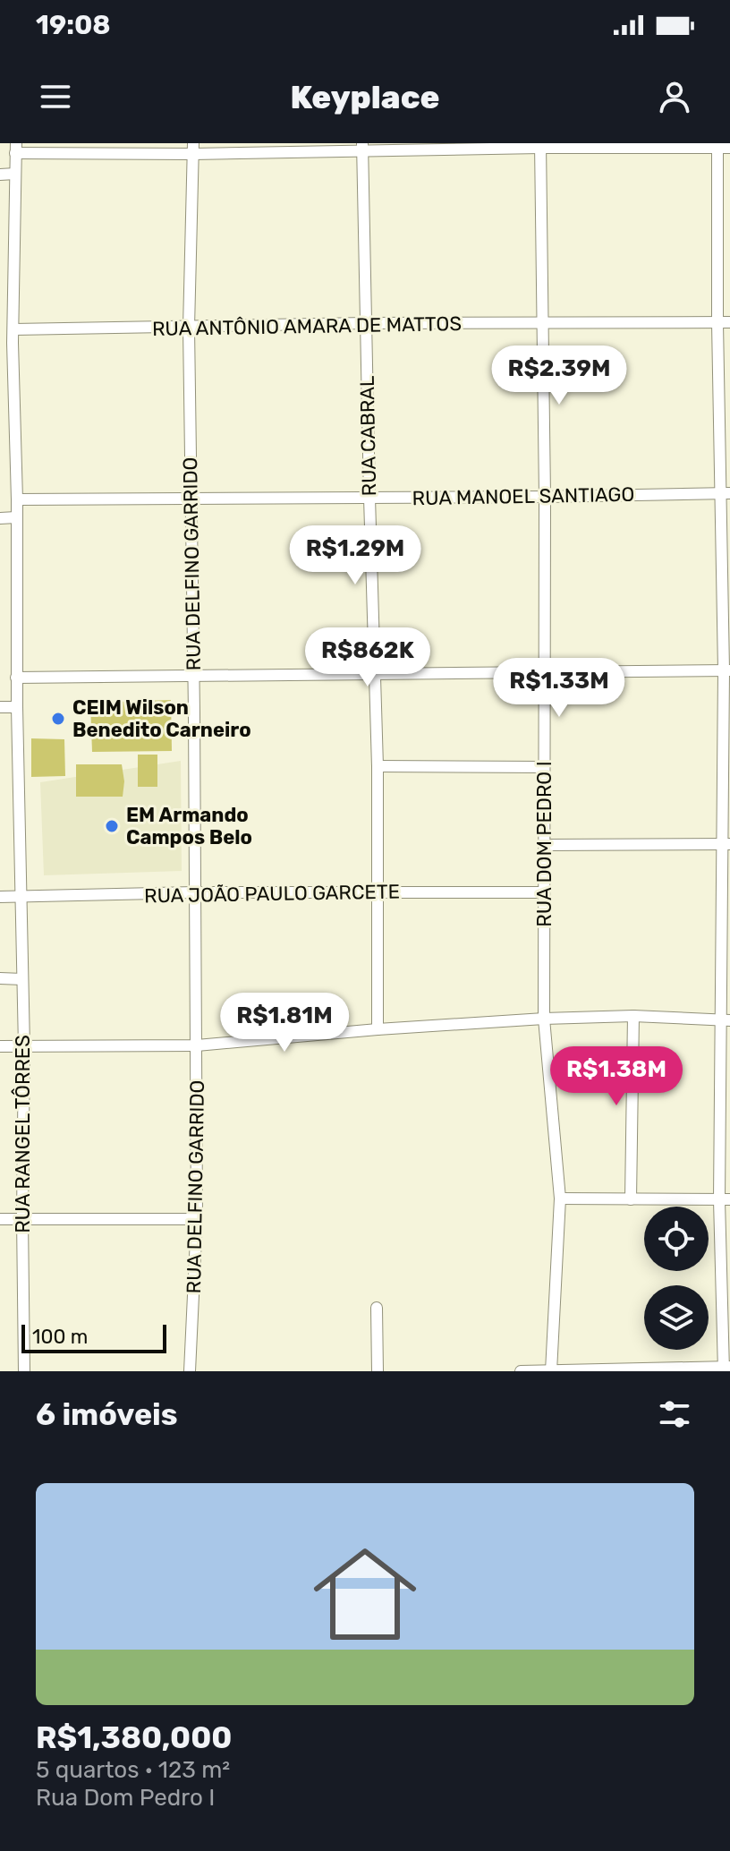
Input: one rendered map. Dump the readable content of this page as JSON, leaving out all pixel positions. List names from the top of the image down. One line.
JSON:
{"streets":{"street":["RUA ANTÔNIO AMARA DE MATTOS","RUA CABRAL","RUA MANOEL SANTIAGO","RUA DELFINO GARRIDO","RUA DOM PEDRO I","RUA JOÃO PAULO GARCETE","RUA RANGEL TÔRRES"]},"crossings":[["RUA ANTÔNIO AMARA DE MATTOS","RUA CABRAL"],["RUA ANTÔNIO AMARA DE MATTOS","RUA DELFINO GARRIDO"],["RUA ANTÔNIO AMARA DE MATTOS","RUA DOM PEDRO I"],["RUA ANTÔNIO AMARA DE MATTOS","RUA RANGEL TÔRRES"],["RUA CABRAL","RUA MANOEL SANTIAGO"],["RUA CABRAL","RUA JOÃO PAULO GARCETE"],["RUA MANOEL SANTIAGO","RUA DELFINO GARRIDO"],["RUA MANOEL SANTIAGO","RUA DOM PEDRO I"],["RUA MANOEL SANTIAGO","RUA RANGEL TÔRRES"],["RUA DELFINO GARRIDO","RUA JOÃO PAULO GARCETE"],["RUA DOM PEDRO I","RUA JOÃO PAULO GARCETE"],["RUA JOÃO PAULO GARCETE","RUA RANGEL TÔRRES"]],"places":["CEIM Wilson Benedito Carneiro","EM Armando Campos Belo"],"scale_bar":"100 m","page":{"status":"19:08","header":"Keyplace","price":["R$2.39M","R$1.29M","R$862K","R$1.33M","R$1.81M","R$1.38M"],"scale":"100 m","heading":"6 imóveis","list":[{"name":"R$1,380,000","note":"5 quartos · 123 m² · Rua Dom Pedro I"}]}}
